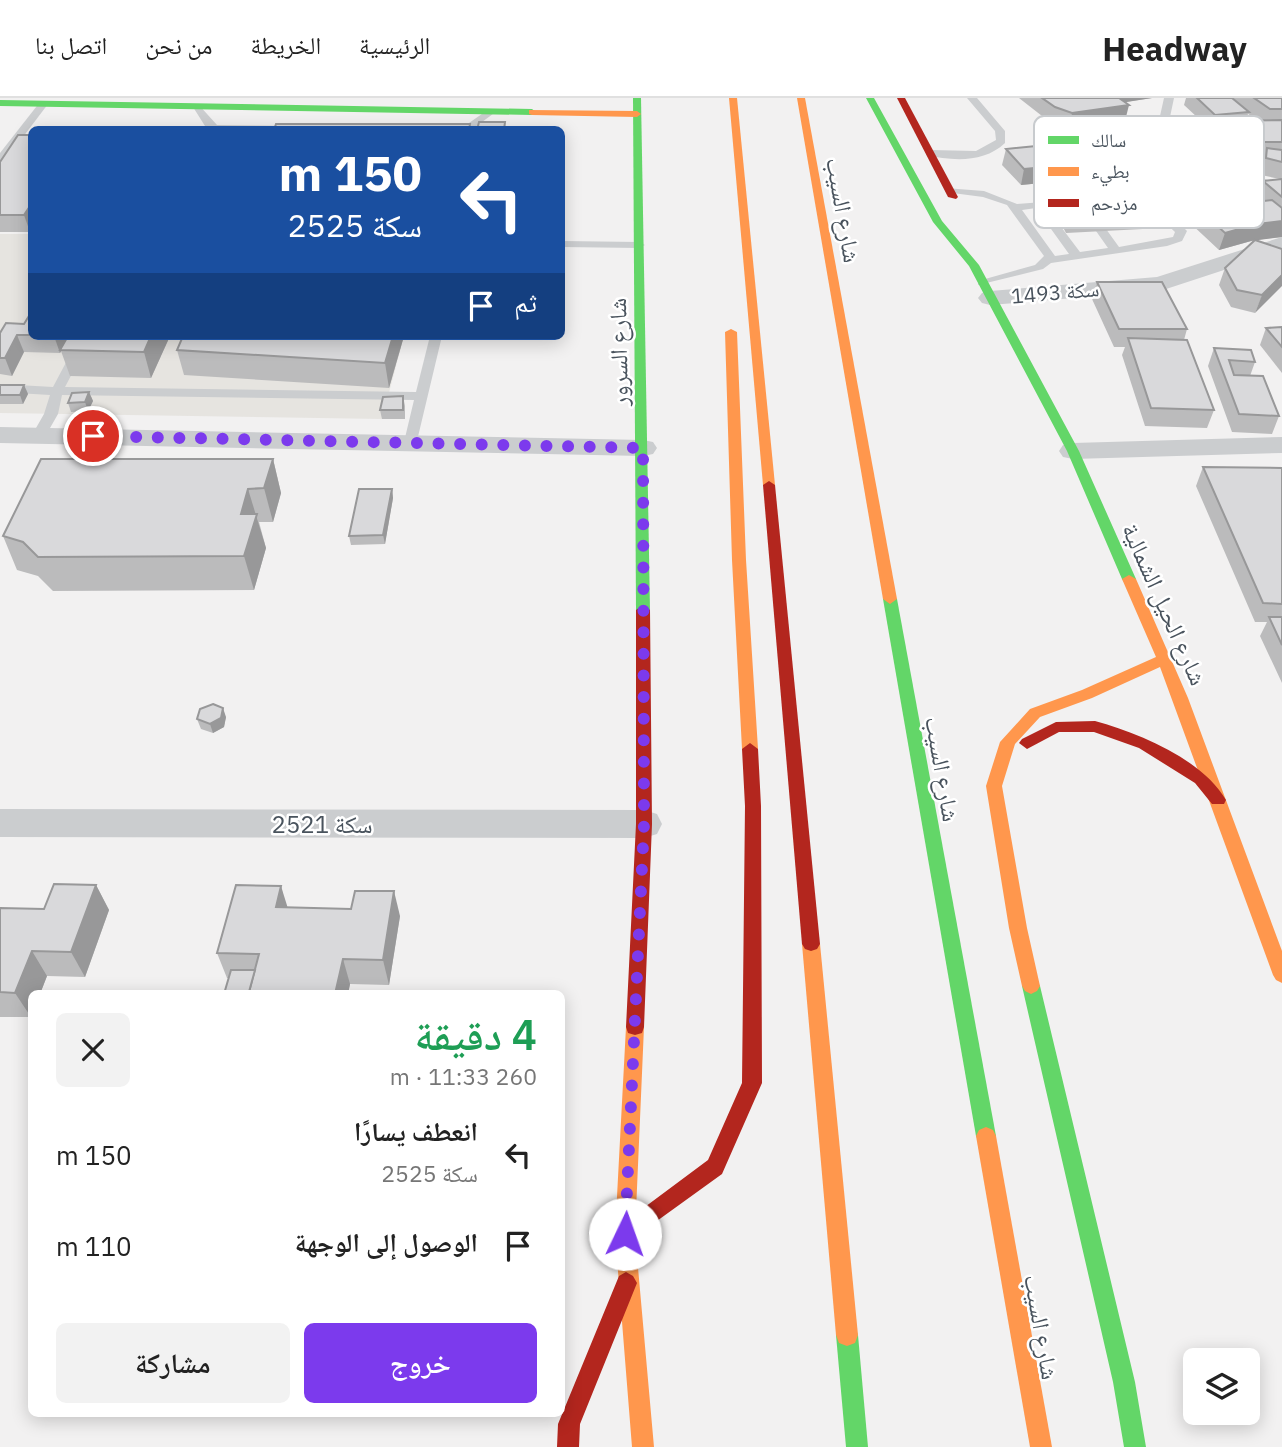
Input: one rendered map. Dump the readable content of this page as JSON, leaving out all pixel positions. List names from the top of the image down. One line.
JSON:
{"streets":{"main road":["شارع السيب","شارع السرور","شارع الحيل الشمالية"],"street":["سكة 1493","سكة 2521"]},"crossings":[["سكة 1493","شارع الحيل الشمالية"],["شارع السرور","سكة 2521"]],"legend":["سالك","بطيء","مزدحم"],"page":{"header":"Headway","nav":["الرئيسية","الخريطة","من نحن","اتصل بنا"],"turn":["150 m","سكة 2525"],"then":"ثم","heading":["4 دقيقة","260 m · 11:33"],"list":[{"name":"انعطف يسارًا","note":"سكة 2525","value":"150 m"},{"name":"الوصول إلى الوجهة","value":"110 m"}],"buttons":["خروج","مشاركة"]}}
